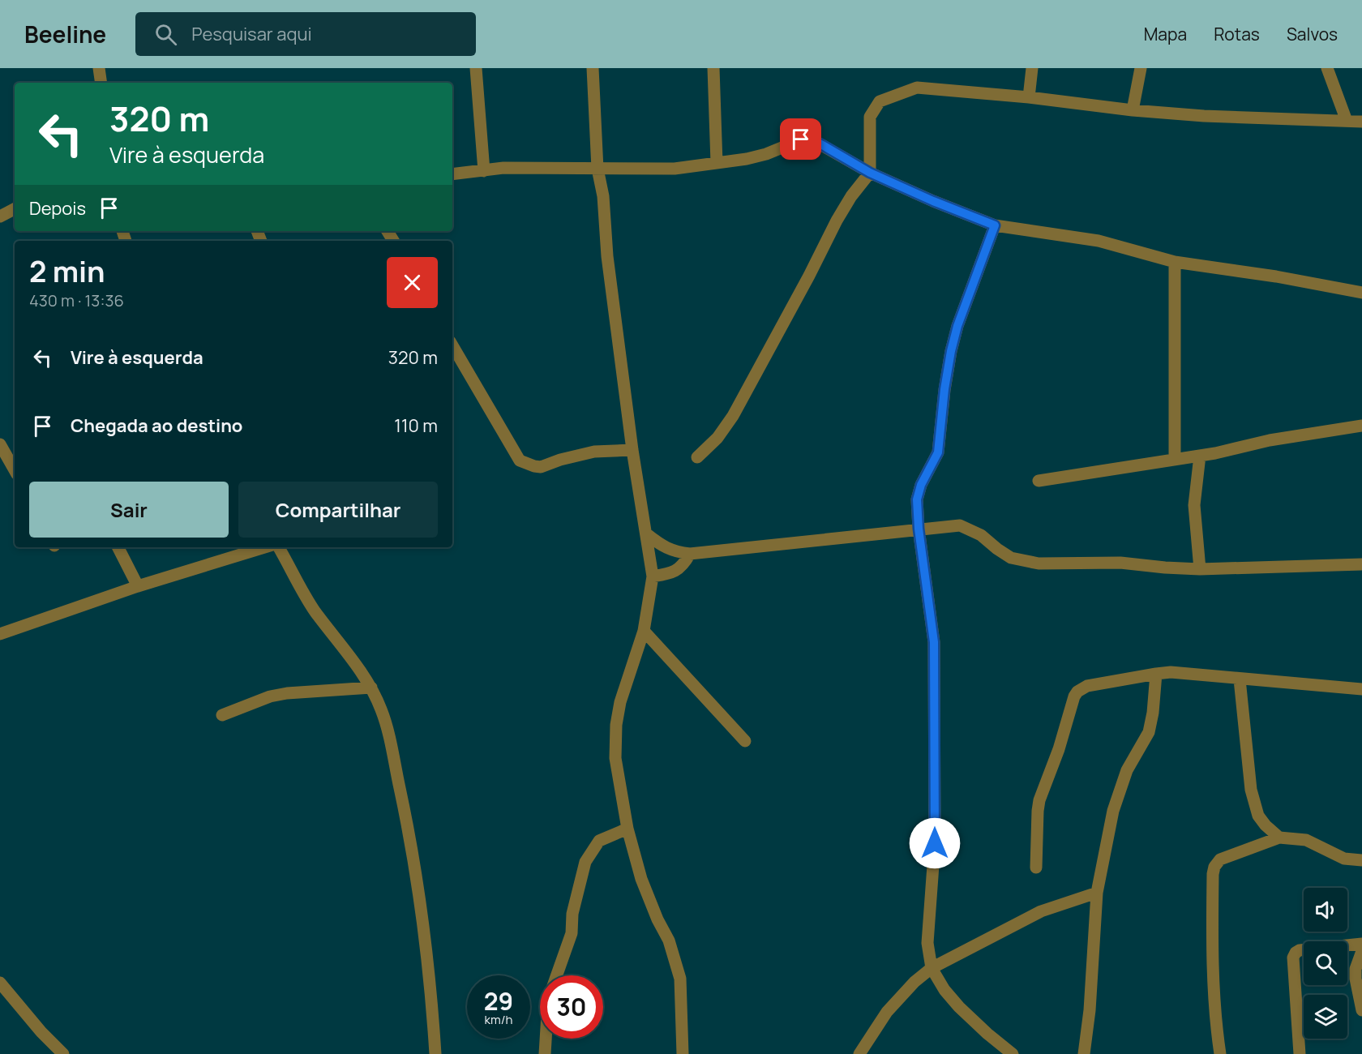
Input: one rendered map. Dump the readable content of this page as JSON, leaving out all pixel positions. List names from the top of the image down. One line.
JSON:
{"page":{"header":"Beeline","search":"Pesquisar aqui","nav":["Mapa","Rotas","Salvos"],"turn":["320 m","Vire à esquerda"],"then":"Depois","heading":["2 min","430 m · 13:36"],"list":[{"name":"Vire à esquerda","value":"320 m"},{"name":"Chegada ao destino","value":"110 m"}],"buttons":["Sair","Compartilhar"],"speed":"29 km/h","limit":"30"}}
